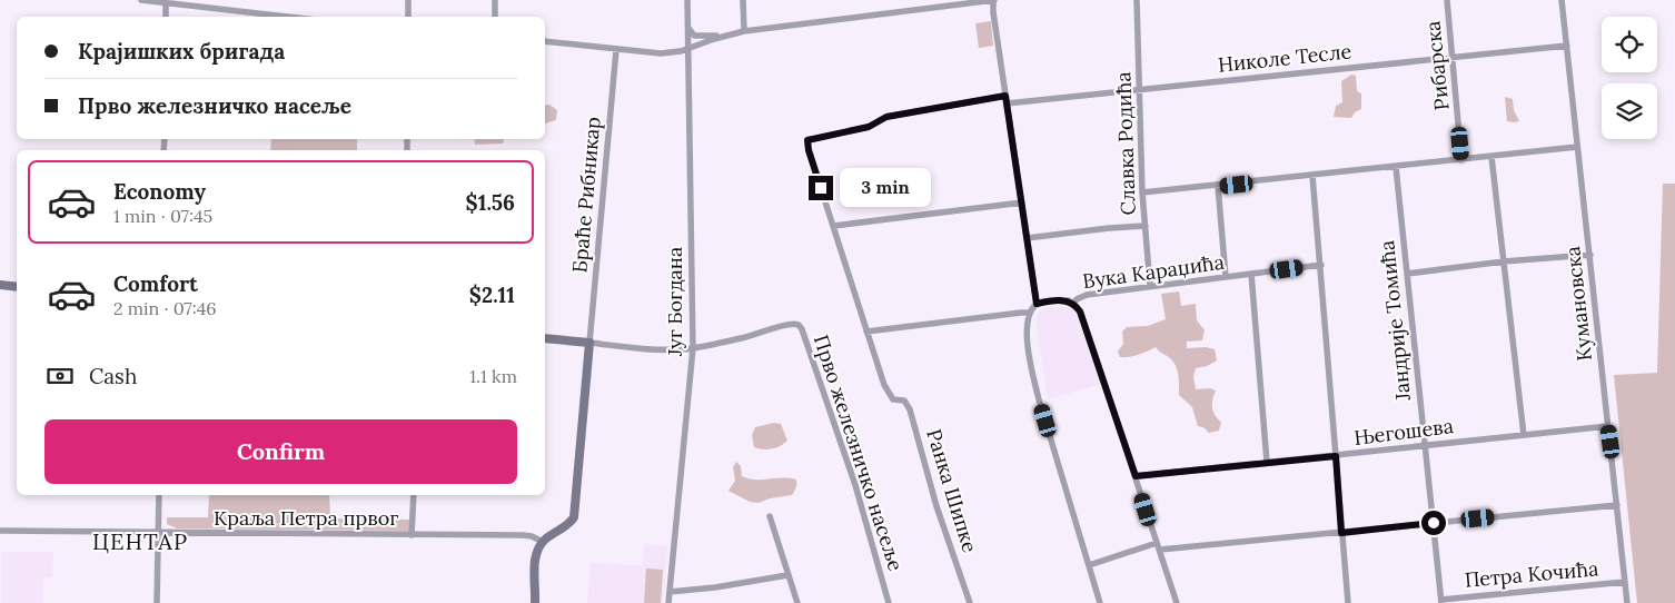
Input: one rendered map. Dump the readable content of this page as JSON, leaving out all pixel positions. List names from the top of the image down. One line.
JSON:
{"streets":{"street":["Николе Тесле","Рибарска","Славка Родића","Браће Рибникар","Вука Караџића","Југ Богдана","Кумановска","Јандрије Томића","Његошева","Прво железничко насеље","Ранка Шипке","Краља Петра првог","Петра Кочића"]},"crossings":[["Николе Тесле","Рибарска"],["Николе Тесле","Славка Родића"],["Николе Тесле","Кумановска"],["Славка Родића","Вука Караџића"],["Југ Богдана","Прво железничко насеље"],["Кумановска","Његошева"],["Кумановска","Петра Кочића"],["Јандрије Томића","Његошева"],["Јандрије Томића","Петра Кочића"]],"districts":["ЦЕНТАР"],"page":{"banner":["Крајишких бригада","Прво железничко насеље"],"list":[{"name":"Economy","note":"1 min · 07:45","value":"$1.56"},{"name":"Comfort","note":"2 min · 07:46","value":"$2.11"}],"bubble":"3 min","pay":["Cash","1.1 km"],"buttons":"Confirm"}}
